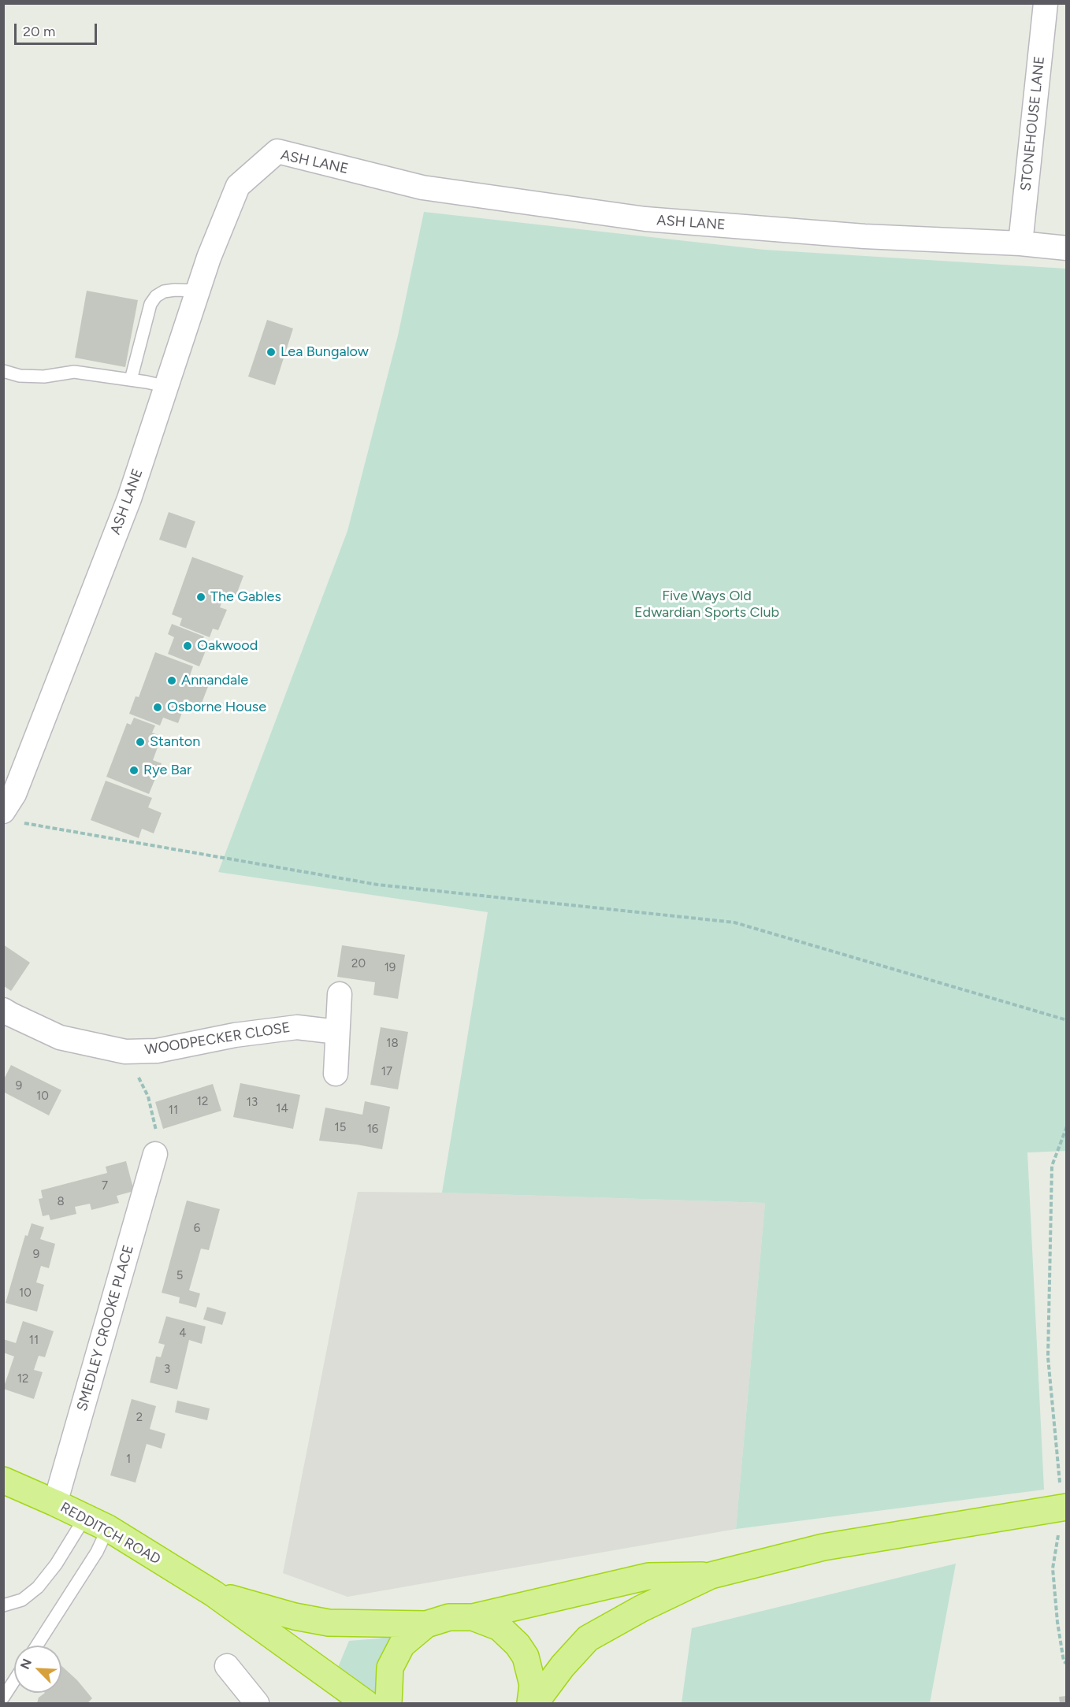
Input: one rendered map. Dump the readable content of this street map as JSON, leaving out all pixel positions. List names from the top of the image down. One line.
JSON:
{"streets":{"highway":["REDDITCH ROAD"],"street":["STONEHOUSE LANE","ASH LANE","WOODPECKER CLOSE","SMEDLEY CROOKE PLACE"]},"crossings":[["STONEHOUSE LANE","ASH LANE"],["WOODPECKER CLOSE","SMEDLEY CROOKE PLACE"],["SMEDLEY CROOKE PLACE","REDDITCH ROAD"]],"parks":["Five Ways Old Edwardian Sports Club"],"places":["Lea Bungalow","The Gables","Oakwood","Annandale","Osborne House","Stanton","Rye Bar"],"house_numbers":["20","19","18","17","9","10","12","13","14","11","15","16","7","8","6","9","5","10","4","11","3","12","2","1"],"scale_bar":"20 m","north":"top left"}
